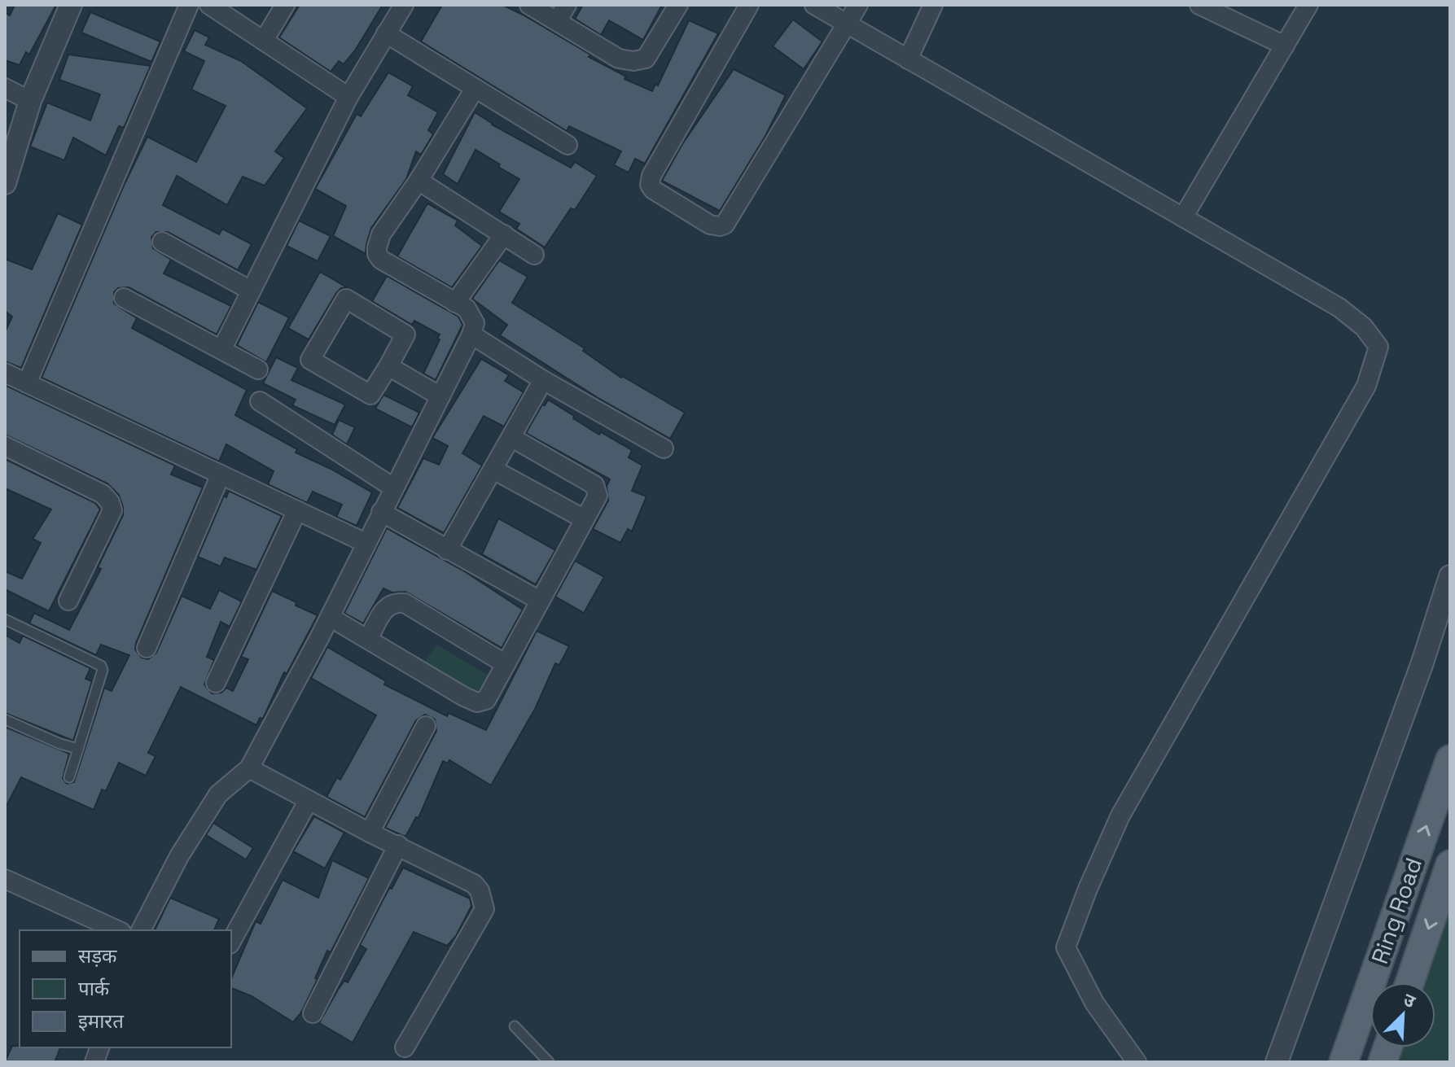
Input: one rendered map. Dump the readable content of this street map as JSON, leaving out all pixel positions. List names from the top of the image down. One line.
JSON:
{"streets":{"main road":["Ring Road"]},"legend":["सड़क","पार्क","इमारत"],"north":"top right"}
